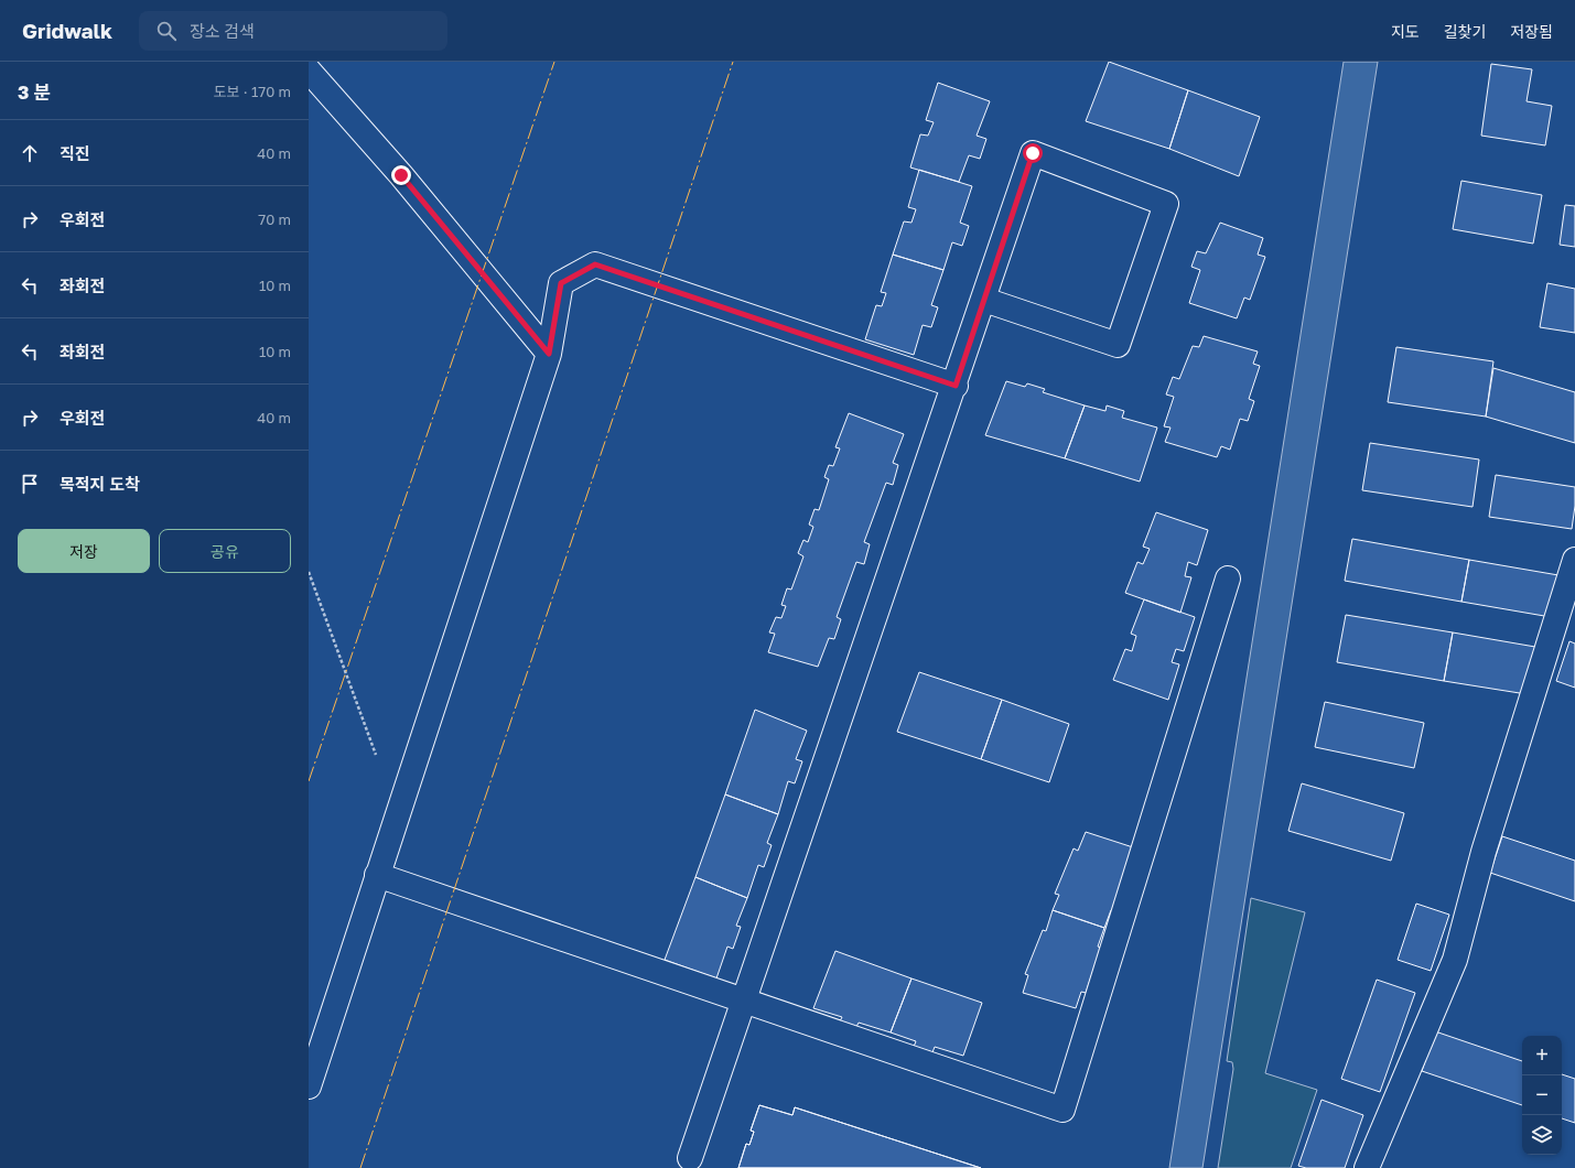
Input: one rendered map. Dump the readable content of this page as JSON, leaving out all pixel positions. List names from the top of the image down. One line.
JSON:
{"page":{"header":"Gridwalk","search":"장소 검색","nav":["지도","길찾기","저장됨"],"heading":["3 분","도보 · 170 m"],"list":[["직진","40 m"],["우회전","70 m"],["좌회전","10 m"],["좌회전","10 m"],["우회전","40 m"],"목적지 도착"],"buttons":["저장","공유"],"map_buttons":["+","−"]}}
